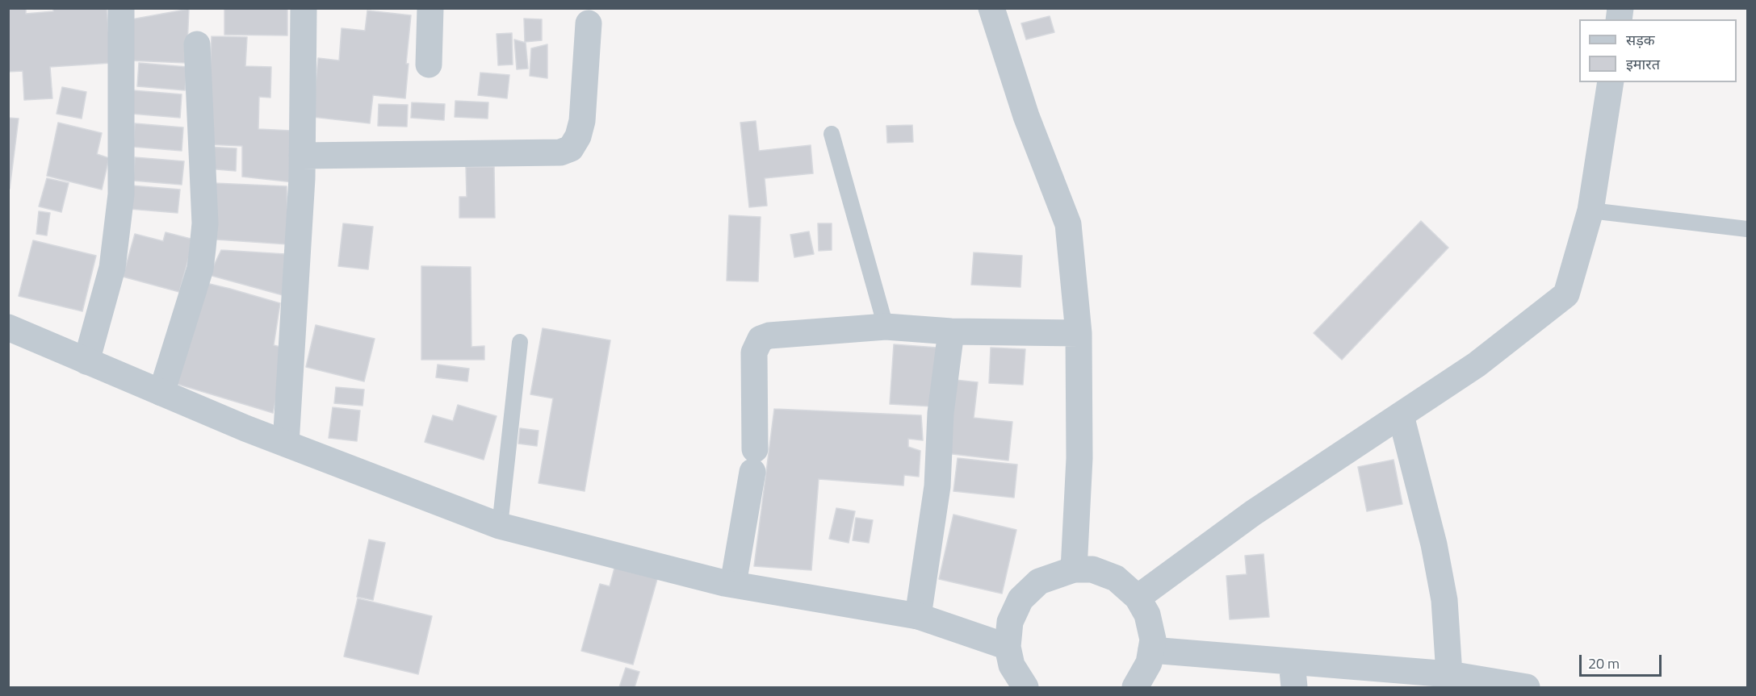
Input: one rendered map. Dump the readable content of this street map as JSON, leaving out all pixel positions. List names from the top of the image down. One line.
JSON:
{"legend":["सड़क","इमारत"],"scale_bar":"20 m"}
